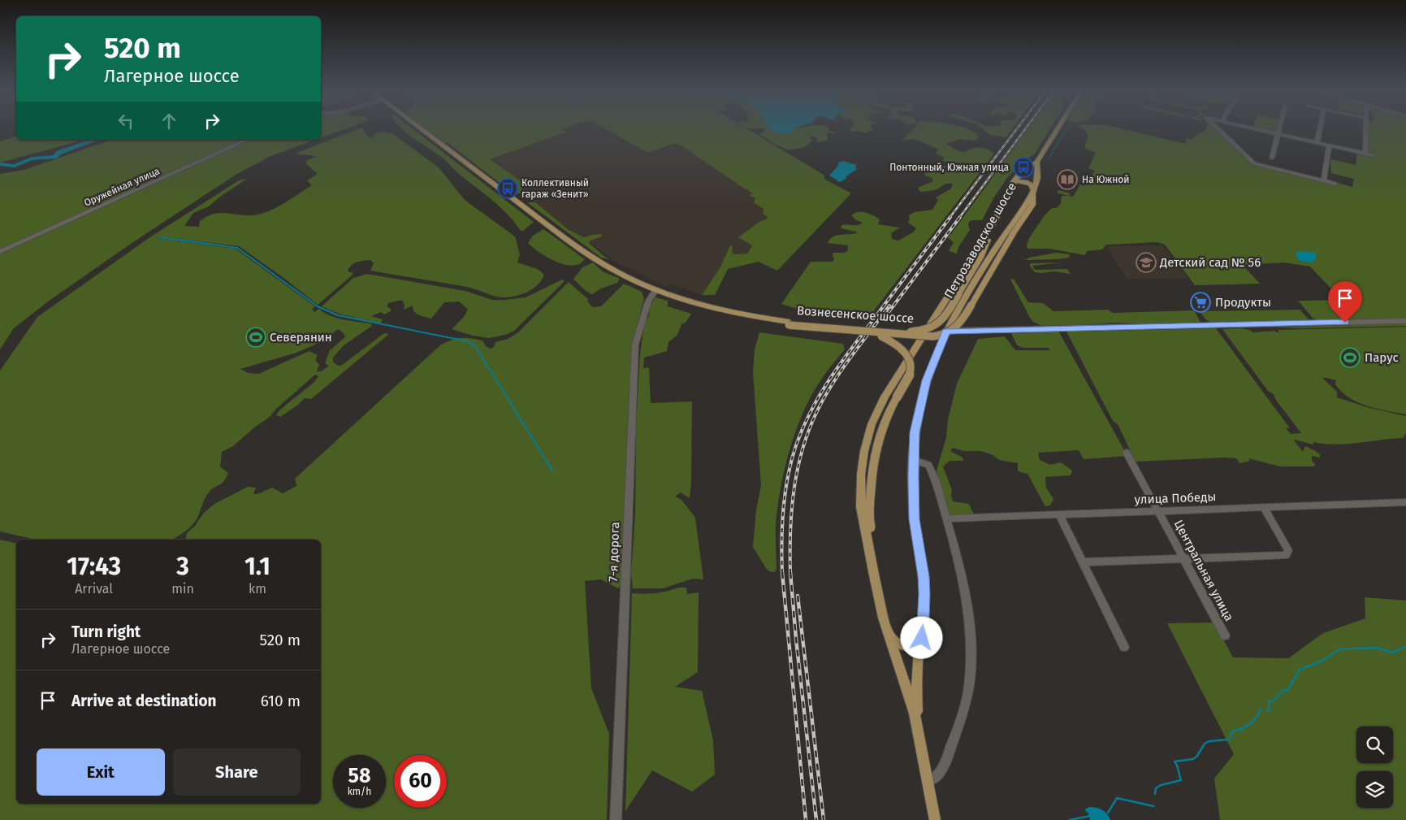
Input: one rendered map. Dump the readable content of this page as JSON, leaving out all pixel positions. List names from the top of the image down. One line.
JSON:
{"streets":{"main road":["Петрозаводское шоссе","Вознесенское шоссе"],"street":["Оружейная улица","улица Победы","7-я дорога","Центральная улица"]},"crossings":[["Петрозаводское шоссе","Вознесенское шоссе"],["Вознесенское шоссе","7-я дорога"],["улица Победы","Центральная улица"]],"places":{"bus stop":["Понтонный, Южная улица","Коллективный гараж «Зенит»"],"library":["На Южной"],"school or university":["Детский сад № 56"],"supermarket":["Продукты"],"sports":["Северянин","Парус"]},"page":{"turn":["520 m","Лагерное шоссе"],"eta":["17:43","Arrival","3","min","1.1","km"],"list":[{"name":"Turn right","note":"Лагерное шоссе","value":"520 m"},{"name":"Arrive at destination","value":"610 m"}],"buttons":["Exit","Share"],"speed":"58 km/h","limit":"60"}}
